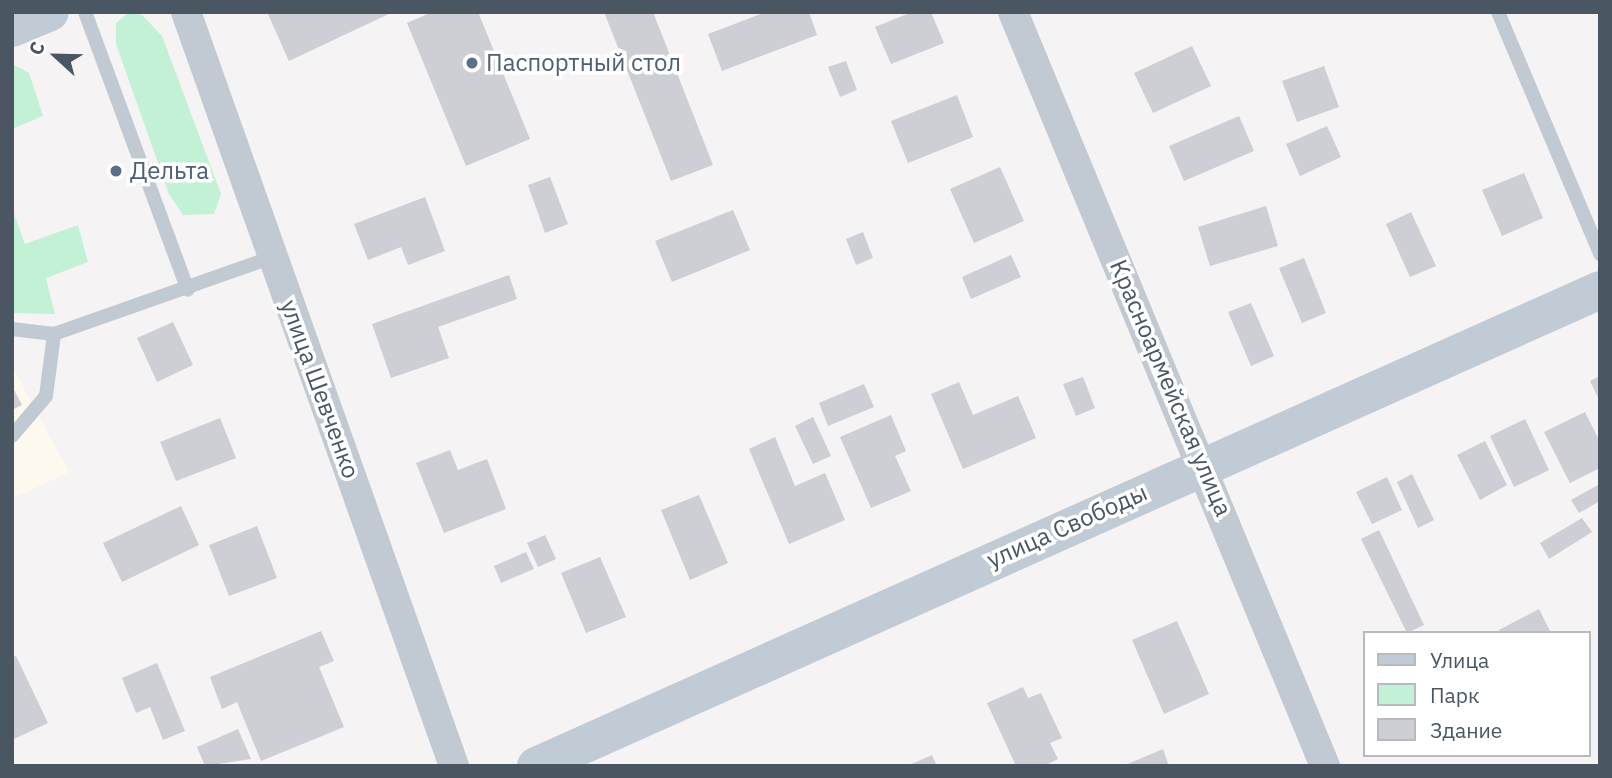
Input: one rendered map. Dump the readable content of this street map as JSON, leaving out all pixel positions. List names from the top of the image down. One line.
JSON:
{"streets":{"street":["Красноармейская улица","улица Шевченко","улица Свободы"]},"crossings":[["Красноармейская улица","улица Свободы"]],"places":["Паспортный стол","Дельта"],"legend":["Улица","Парк","Здание"],"north":"left"}
